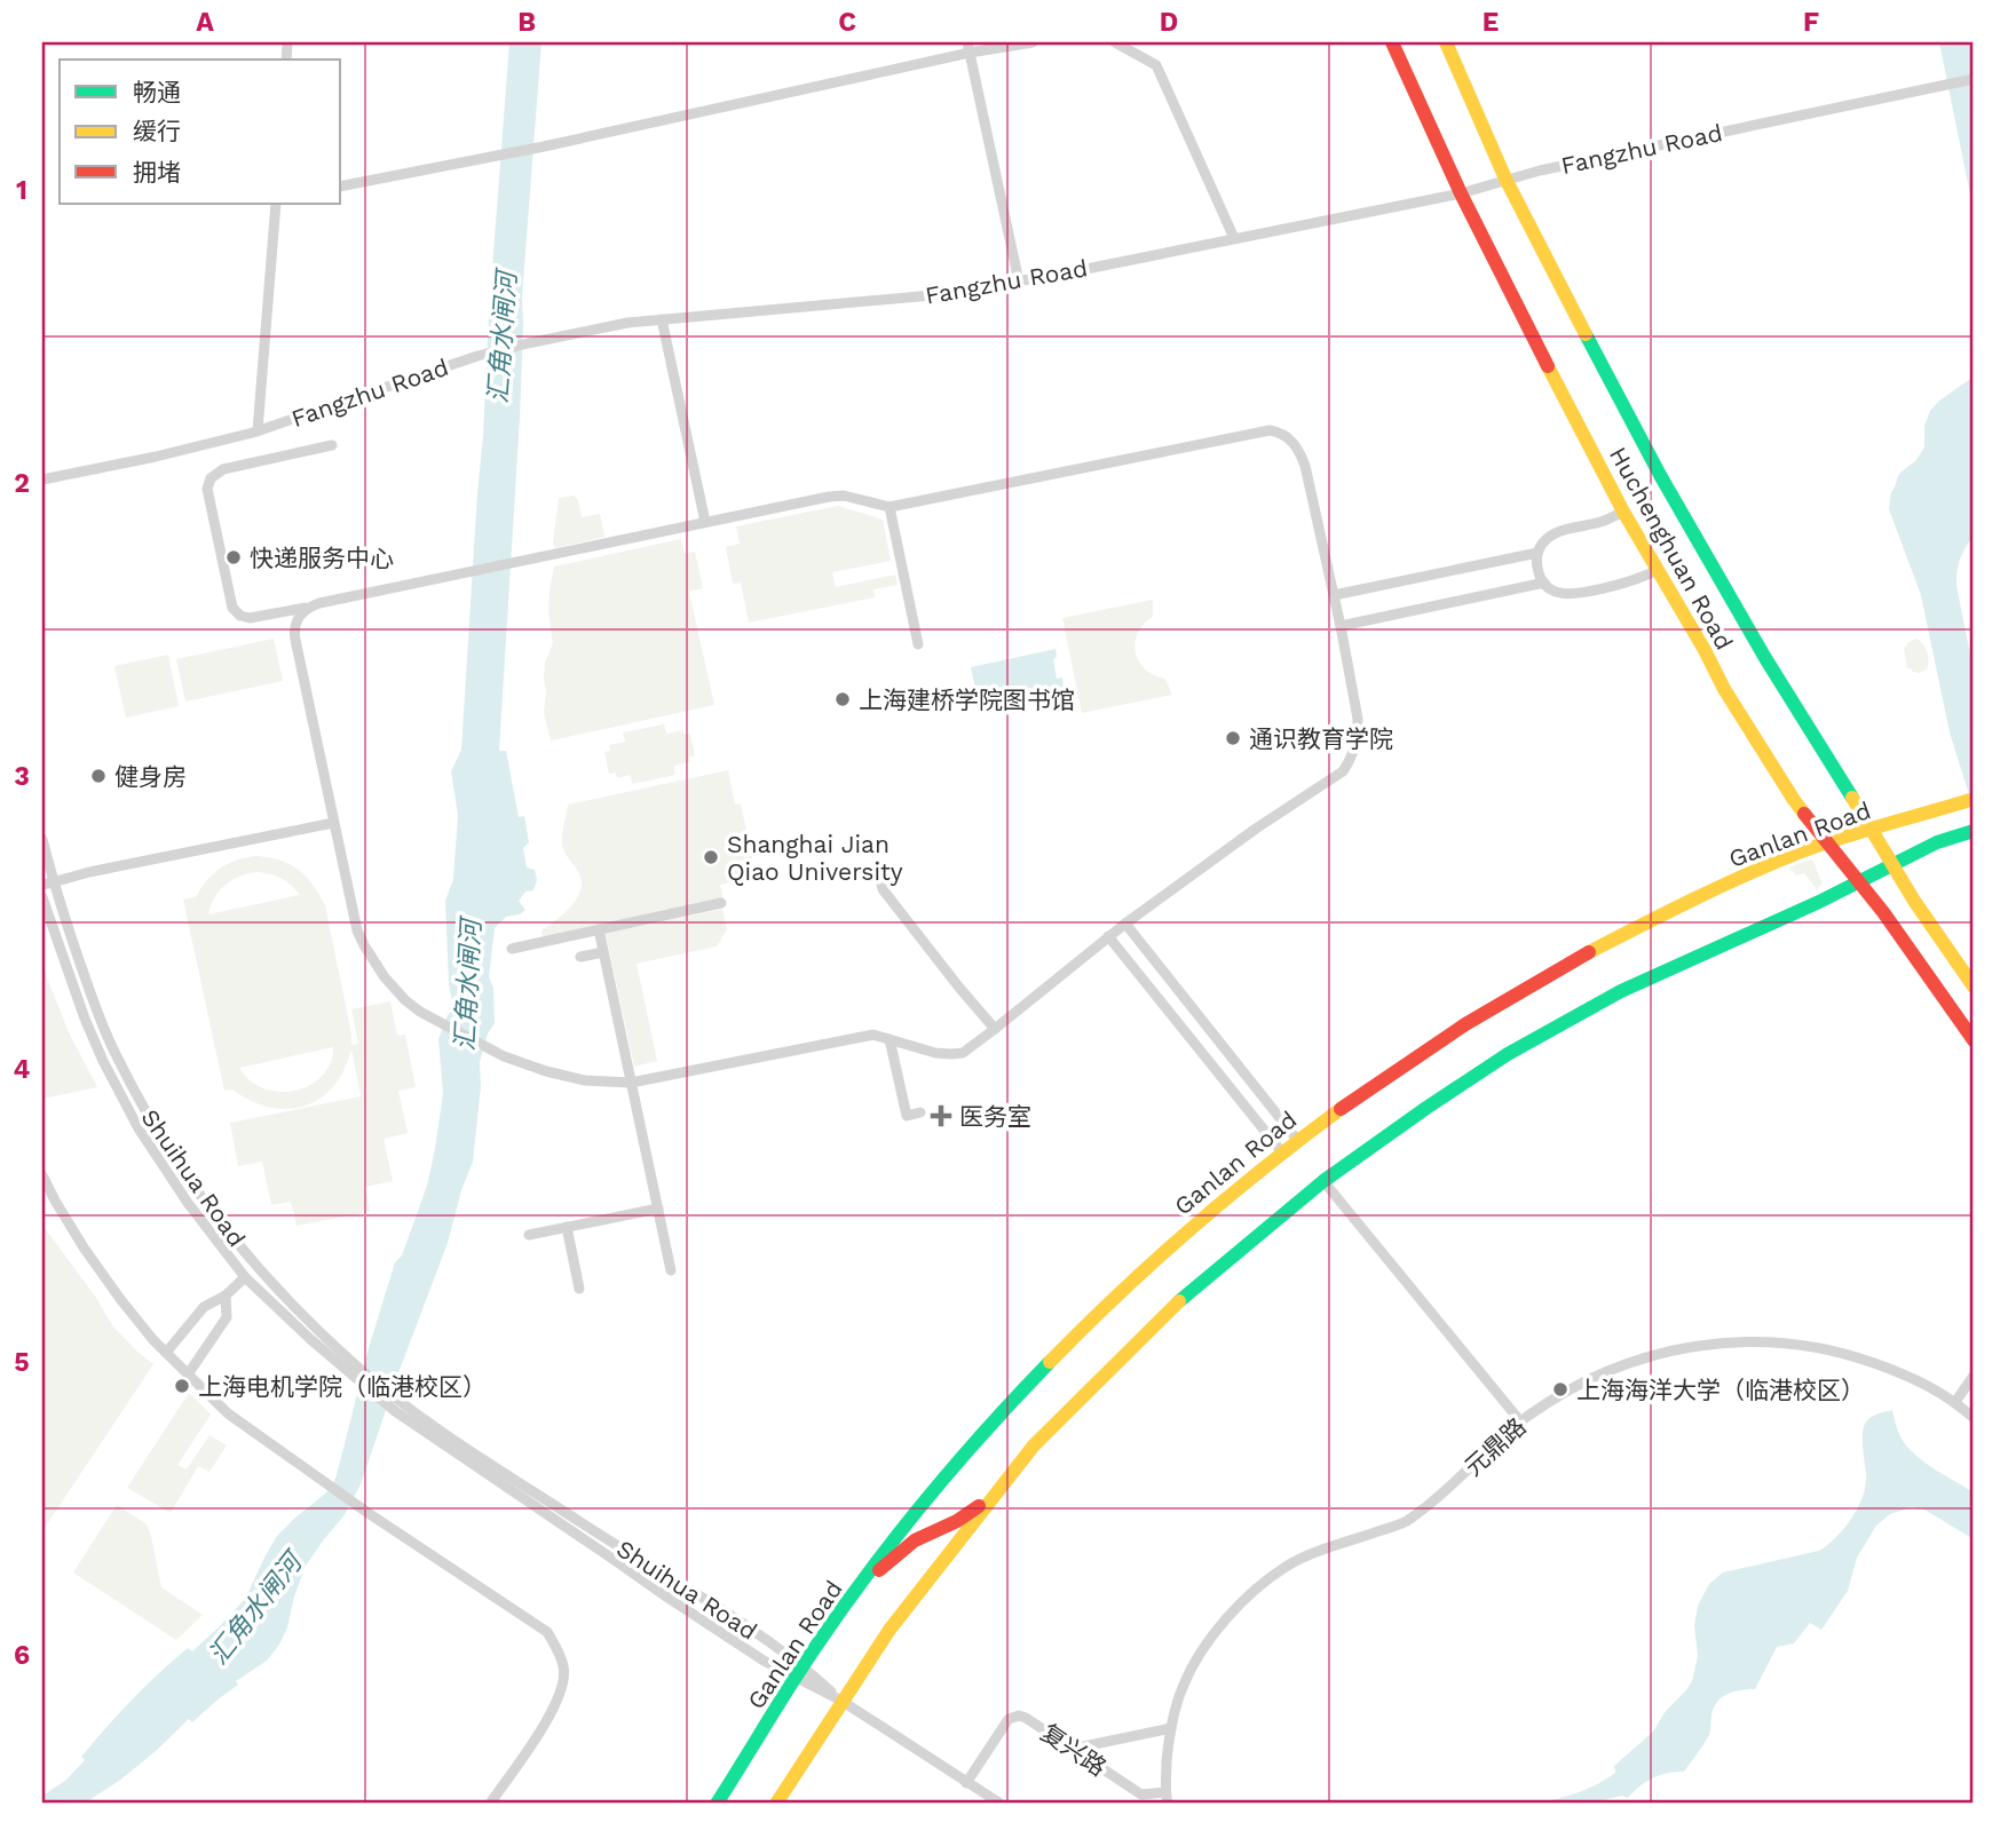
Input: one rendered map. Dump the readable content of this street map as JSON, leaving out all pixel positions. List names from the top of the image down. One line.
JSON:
{"streets":{"main road":["Huchenghuan Road","Ganlan Road"],"street":["Fangzhu Road","Shuihua Road","元鼎路","复兴路"]},"crossings":[["Fangzhu Road","Huchenghuan Road"],["Huchenghuan Road","Ganlan Road"],["Ganlan Road","Shuihua Road"],["Shuihua Road","复兴路"],["元鼎路","复兴路"]],"water":["汇角水闸河"],"places":{"other":["快递服务中心","上海建桥学院图书馆","通识教育学院","健身房","Shanghai Jian Qiao University","上海电机学院（临港校区）","上海海洋大学（临港校区）"],"health":["医务室"]},"legend":["畅通","缓行","拥堵"],"grid":{"columns":["A","B","C","D","E","F"],"rows":["1","2","3","4","5","6"]}}
